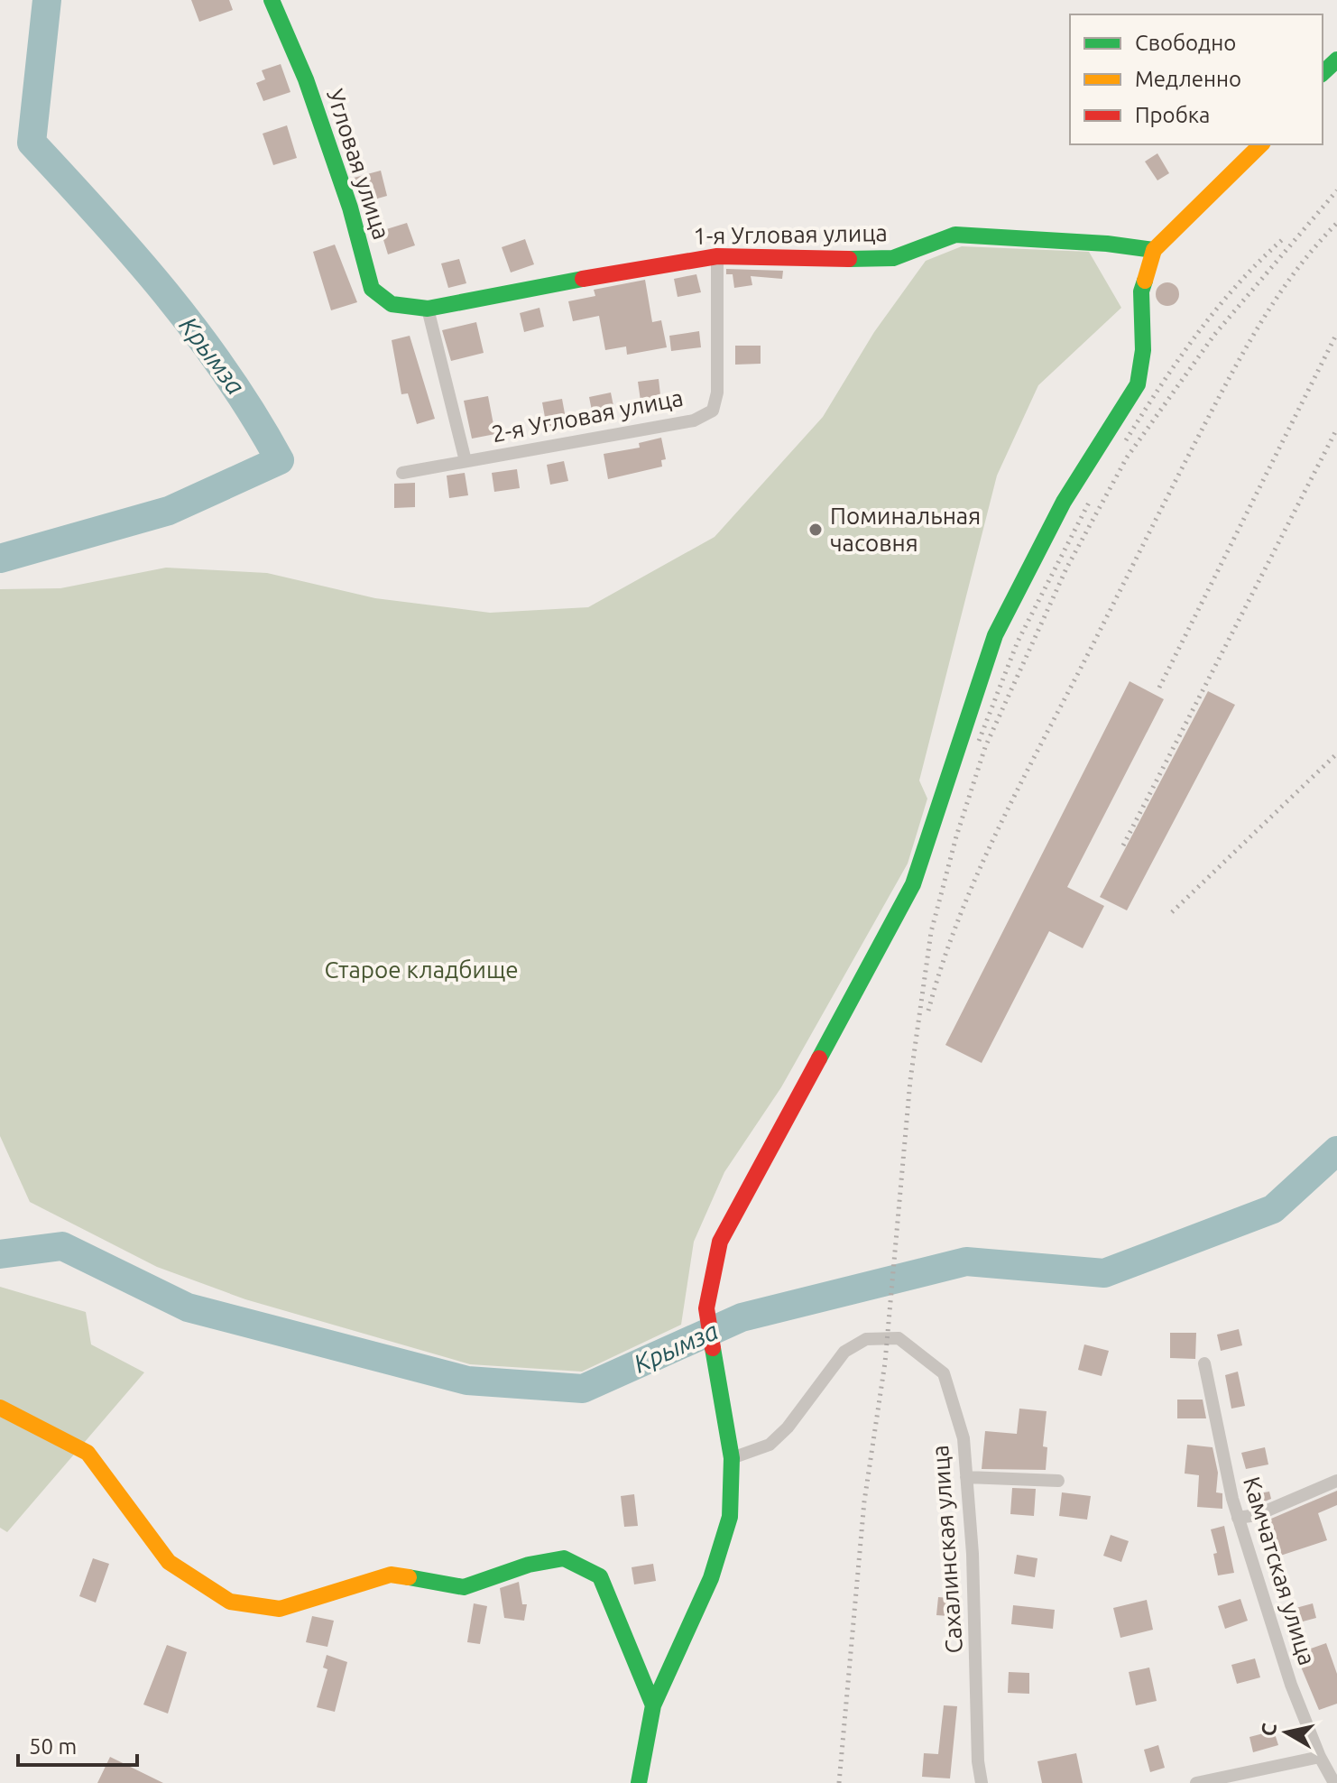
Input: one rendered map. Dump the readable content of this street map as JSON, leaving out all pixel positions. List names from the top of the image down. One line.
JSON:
{"streets":{"street":["Угловая улица","1-я Угловая улица","2-я Угловая улица","Сахалинская улица","Камчатская улица"]},"crossings":[["Угловая улица","1-я Угловая улица"],["1-я Угловая улица","2-я Угловая улица"]],"water":["Крымза"],"parks":["Старое кладбище"],"places":["Поминальная часовня"],"legend":["Свободно","Медленно","Пробка"],"scale_bar":"50 m","north":"left"}
